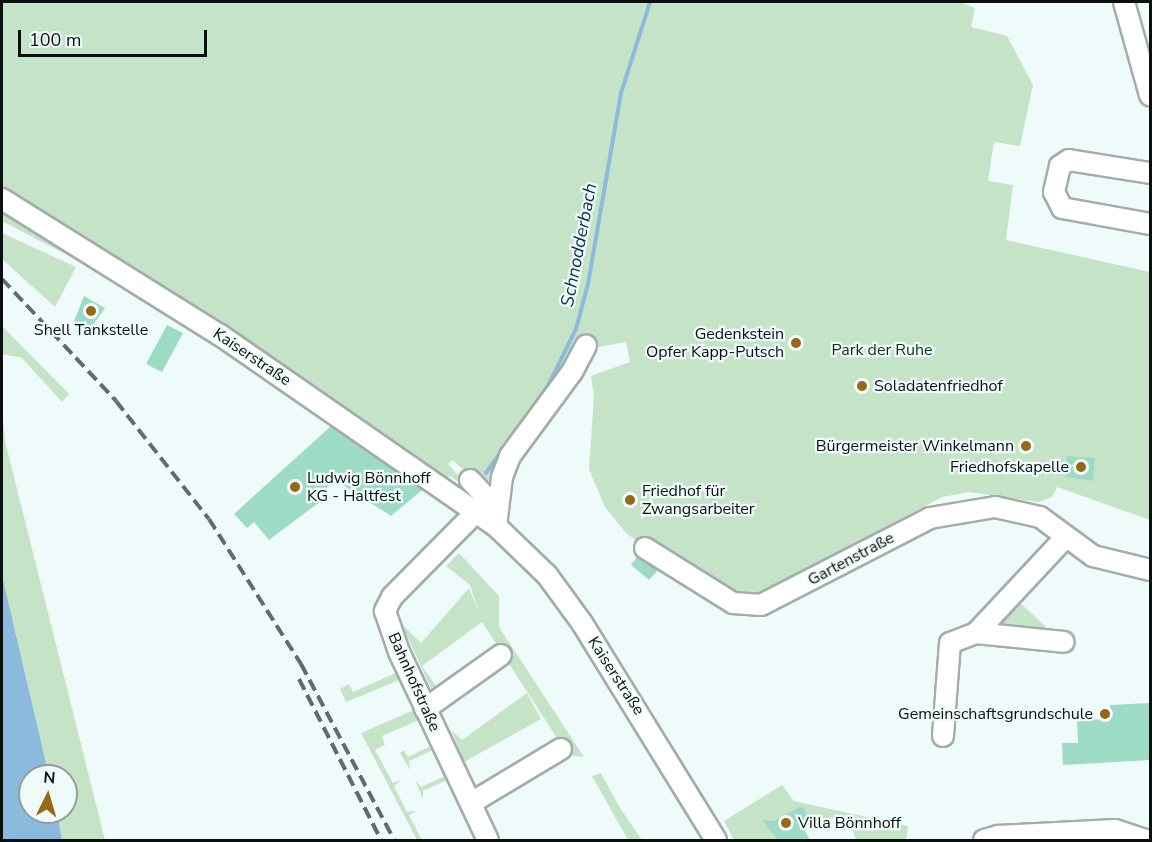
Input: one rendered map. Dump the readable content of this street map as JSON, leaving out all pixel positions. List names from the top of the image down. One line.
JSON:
{"streets":{"street":["Kaiserstraße","Gartenstraße","Bahnhofstraße"]},"crossings":[["Kaiserstraße","Bahnhofstraße"]],"water":["Schnodderbach"],"parks":["Park der Ruhe"],"places":["Shell Tankstelle","Gedenkstein Opfer Kapp-Putsch","Soladatenfriedhof","Bürgermeister Winkelmann","Friedhofskapelle","Ludwig Bönnhoff KG - Haltfest","Friedhof für Zwangsarbeiter","Gemeinschaftsgrundschule","Villa Bönnhoff"],"scale_bar":"100 m","north":"top"}
